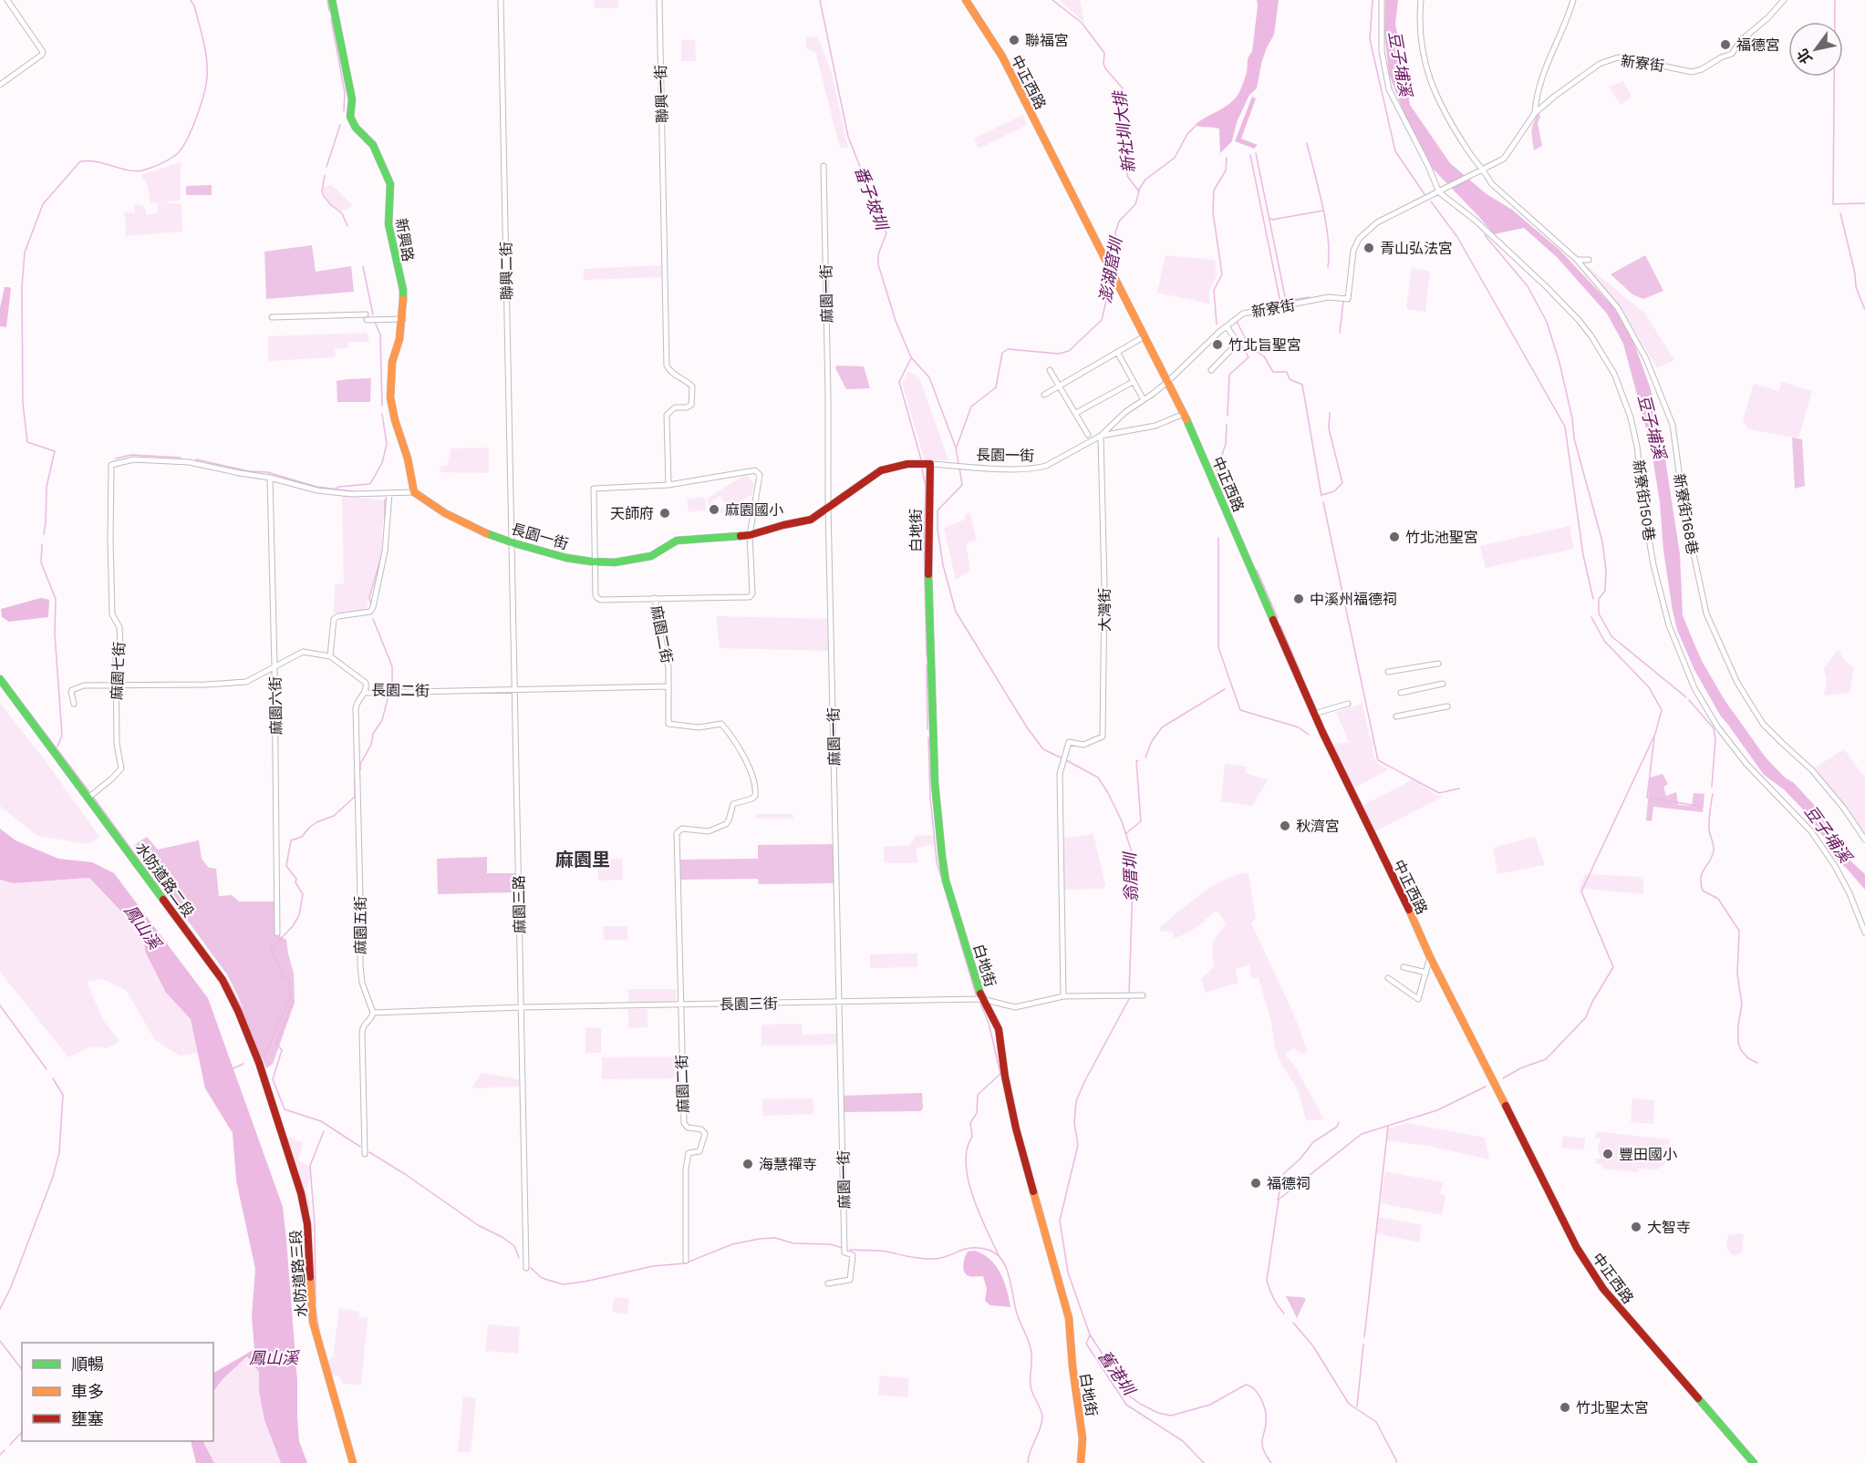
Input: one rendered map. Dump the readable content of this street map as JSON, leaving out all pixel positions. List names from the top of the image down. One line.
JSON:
{"streets":{"street":["新寮街","中正西路","聯興一街","新興路","聯興二街","麻園一街","長園一街","新寮街150巷","新寮街168巷","白地街","大灣街","麻園二街","麻園七街","長園二街","麻園六街","水防道路二段","麻園三路","麻園五街","長園三街","水防道路三段"]},"crossings":[["新寮街","中正西路"],["新寮街","長園一街"],["新寮街","新寮街150巷"],["新寮街","新寮街168巷"],["中正西路","長園一街"],["聯興一街","麻園二街"],["新興路","長園一街"],["聯興二街","長園一街"],["聯興二街","麻園三路"],["麻園一街","長園一街"],["麻園一街","長園三街"],["長園一街","白地街"],["長園一街","大灣街"],["長園一街","麻園二街"],["長園一街","麻園三路"],["白地街","長園三街"],["大灣街","長園三街"],["麻園二街","長園二街"],["麻園二街","長園三街"],["麻園七街","長園二街"],["麻園七街","麻園六街"],["麻園七街","水防道路二段"],["長園二街","麻園六街"],["長園二街","麻園三路"],["長園二街","麻園五街"],["水防道路二段","水防道路三段"],["麻園三路","長園三街"],["麻園五街","長園三街"]],"districts":["麻園里"],"water":["豆子埔溪","新社圳大排","番子坡圳","澎湖窟圳","翁厝圳","鳳山溪","舊港圳"],"places":["聯福宮","福德宮","青山弘法宮","竹北旨聖宮","麻園國小","天師府","竹北池聖宮","中溪州福德祠","秋濟宮","豐田國小","海慧禪寺","福德祠","大智寺","竹北聖太宮"],"legend":["順暢","車多","壅塞"],"north":"bottom left"}
